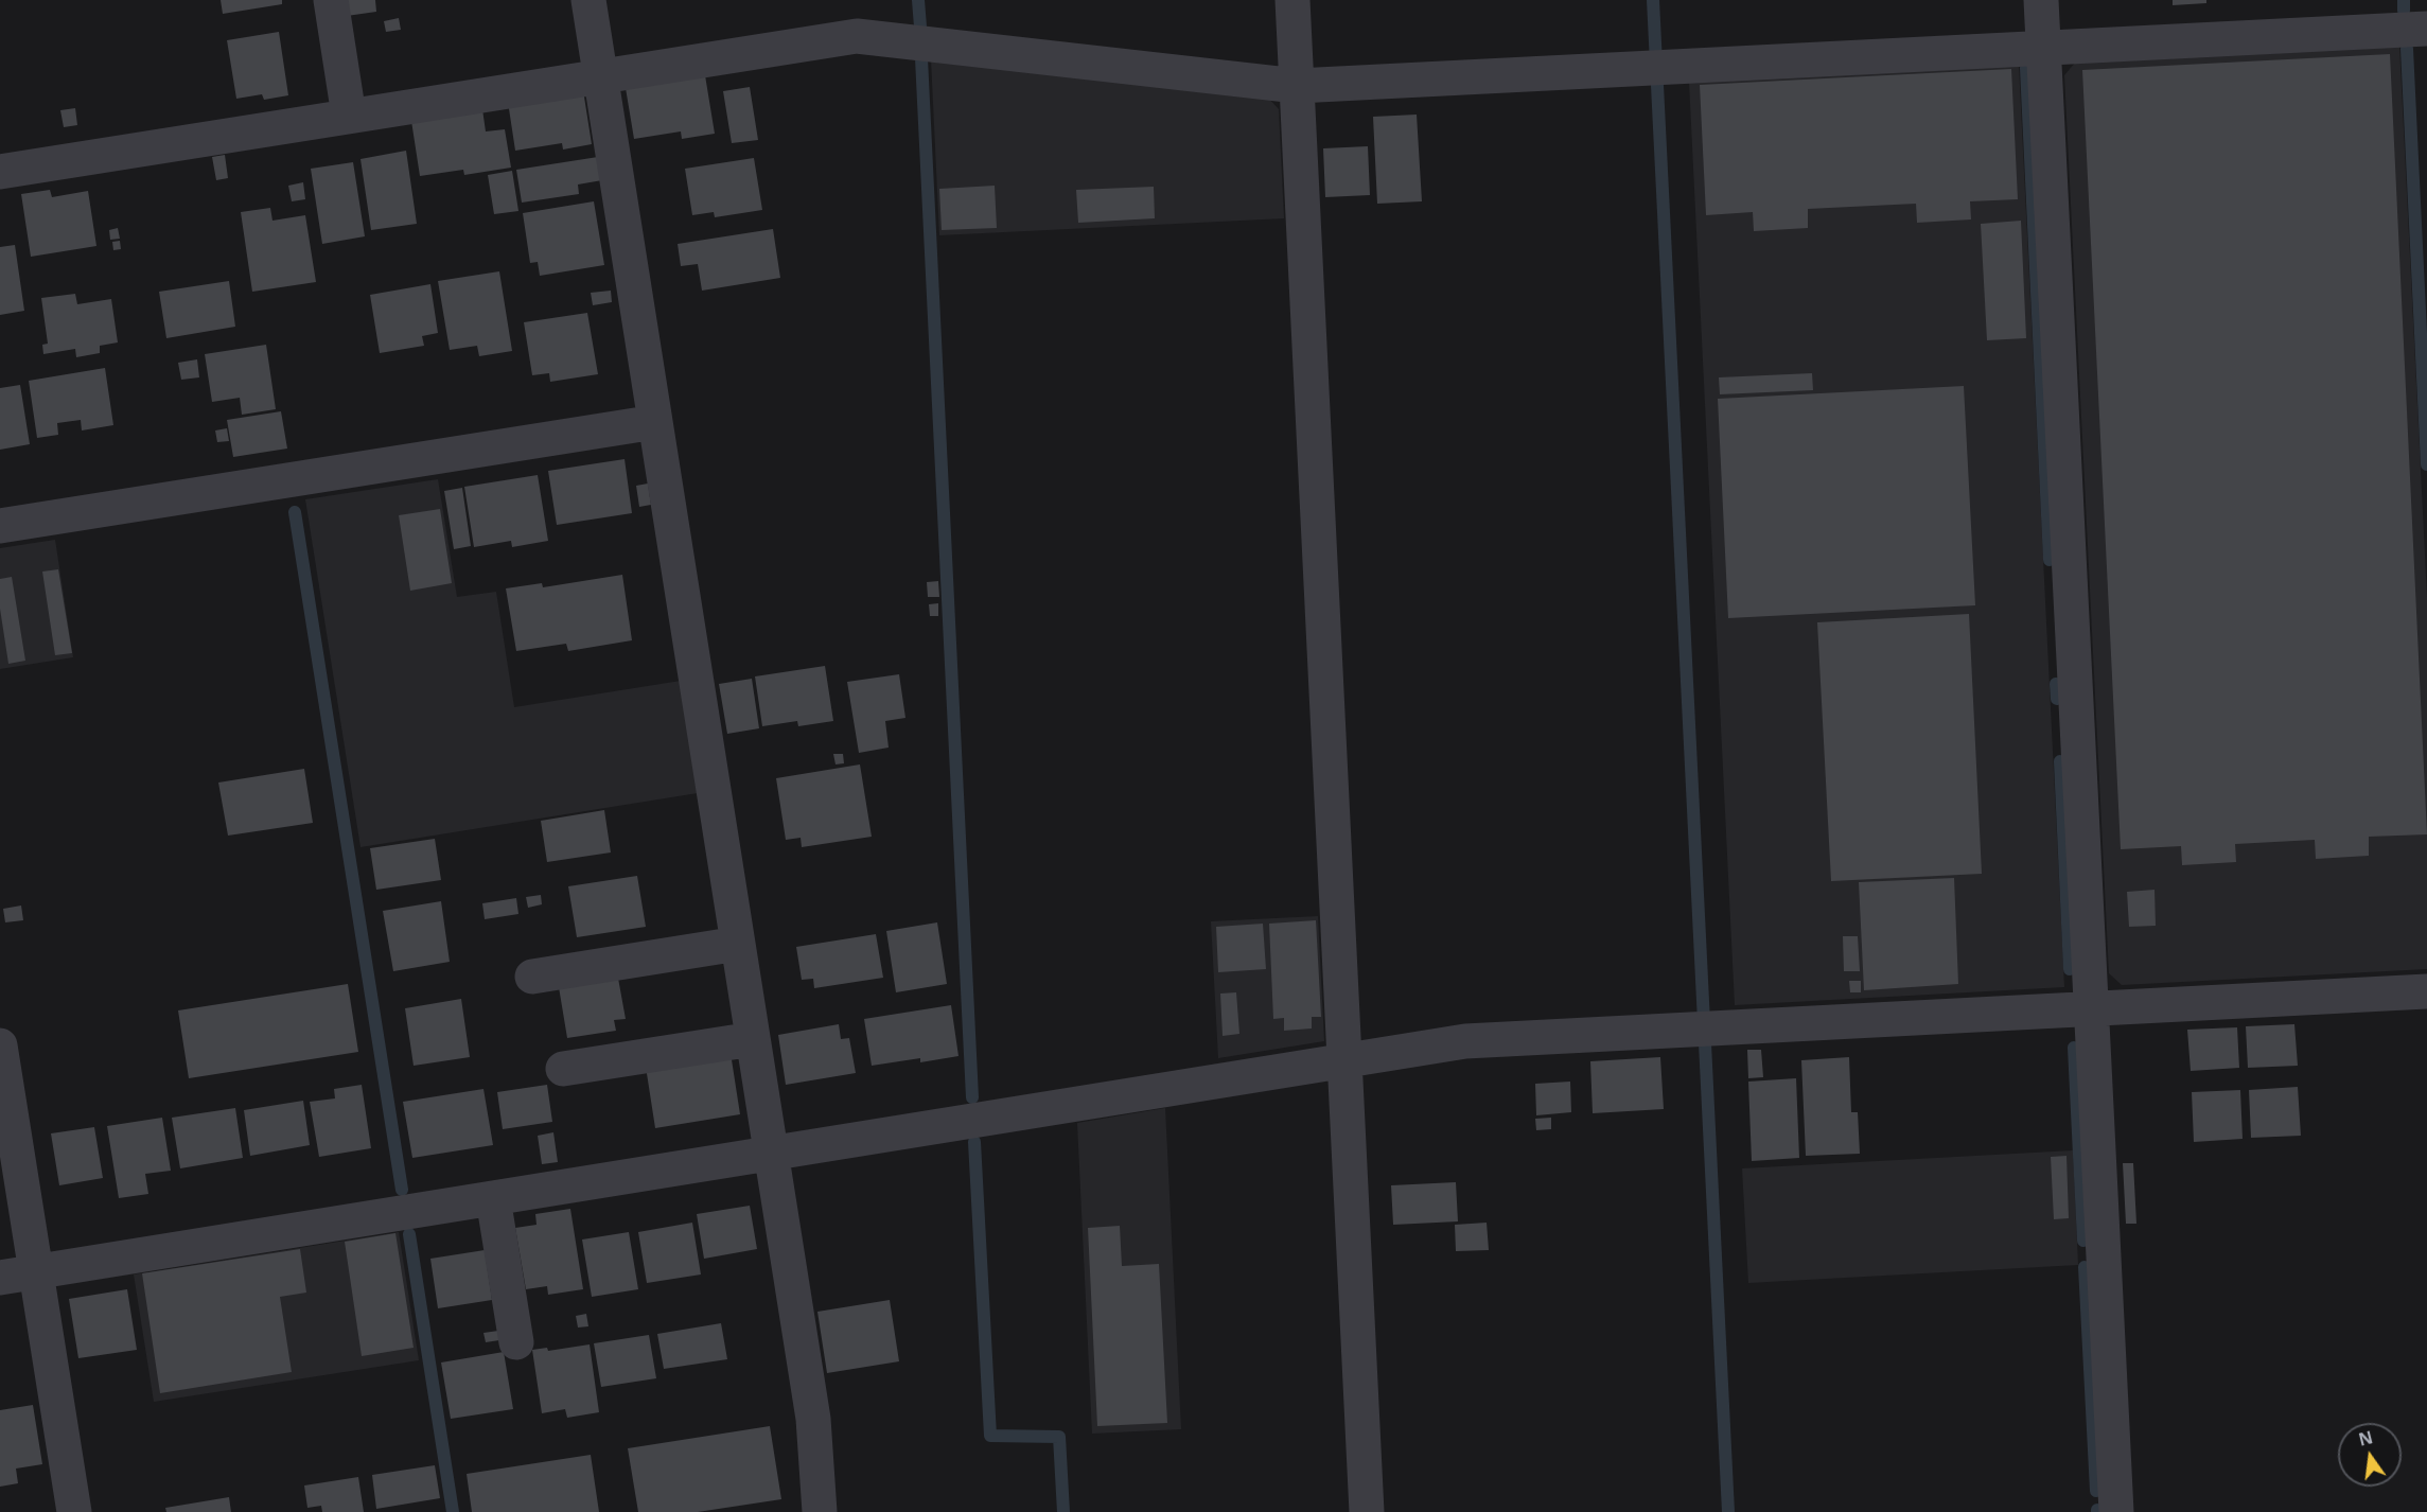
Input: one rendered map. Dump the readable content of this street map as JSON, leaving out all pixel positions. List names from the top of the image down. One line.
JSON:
{"north":"top"}
